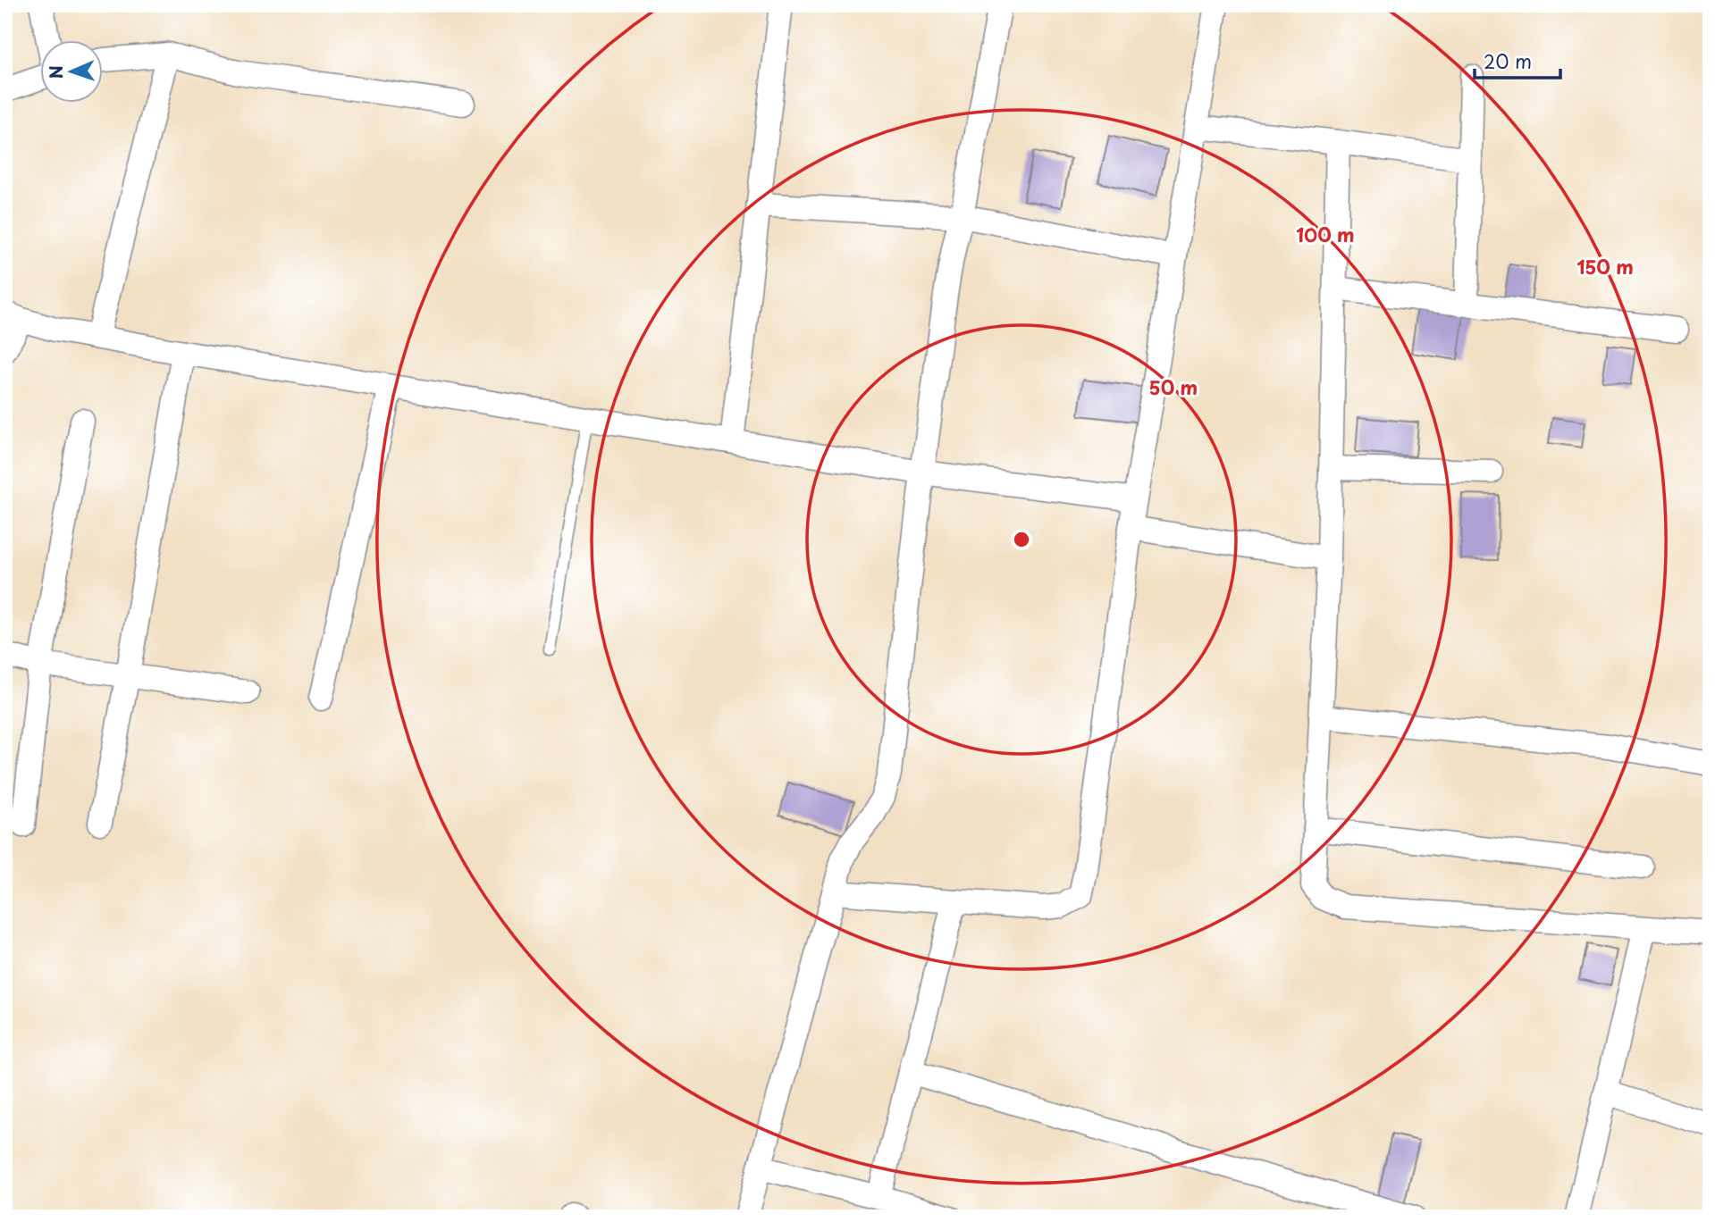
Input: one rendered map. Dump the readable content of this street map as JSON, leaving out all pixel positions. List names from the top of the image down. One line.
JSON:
{"scale_bar":"20 m","north":"left","rings":["100 m","150 m","50 m"]}
